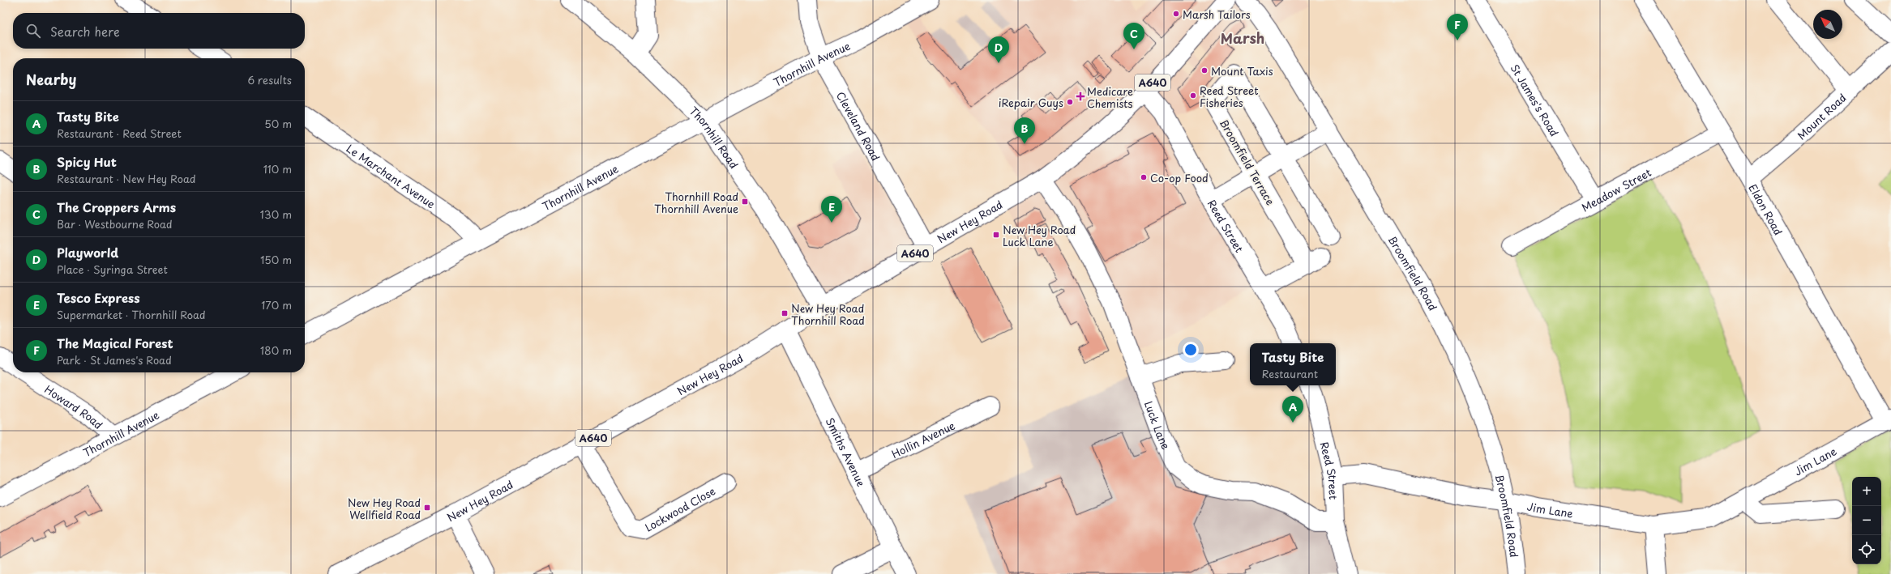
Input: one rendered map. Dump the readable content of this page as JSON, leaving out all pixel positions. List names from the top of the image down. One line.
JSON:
{"streets":{"main road":["Thornhill Avenue","A640","St James's Road","Mount Road","Cleveland Road","Thornhill Road","Broomfield Terrace","Le Marchant Avenue","Meadow Street","Eldon Road","New Hey Road","Reed Street","Broomfield Road","Howard Road","Luck Lane","Hollin Avenue","Smiths Avenue","Jim Lane","Lockwood Close"]},"crossings":[["Thornhill Avenue","Cleveland Road"],["Thornhill Avenue","Thornhill Road"],["Thornhill Avenue","Le Marchant Avenue"],["Thornhill Avenue","Howard Road"],["A640","New Hey Road"],["A640","Reed Street"],["St James's Road","Meadow Street"],["Mount Road","Eldon Road"],["Cleveland Road","New Hey Road"],["Thornhill Road","New Hey Road"],["Broomfield Terrace","Reed Street"],["Meadow Street","Eldon Road"],["Eldon Road","Jim Lane"],["New Hey Road","Reed Street"],["New Hey Road","Luck Lane"],["New Hey Road","Smiths Avenue"],["New Hey Road","Lockwood Close"],["Reed Street","Luck Lane"],["Reed Street","Jim Lane"],["Broomfield Road","Jim Lane"],["Hollin Avenue","Smiths Avenue"]],"districts":["Marsh"],"places":{"other":["Marsh Tailors","Mount Taxis","Reed Street Fisheries","iRepair Guys","Co-op Food"],"health":["Medicare Chemists"],"transit":["Thornhill Road Thornhill Avenue","New Hey Road Luck Lane","New Hey Road Thornhill Road","New Hey Road Wellfield Road"]},"north":"top left","page":{"search":"Search here","pins":["F","C","D","B","E","A"],"heading":["Nearby","6 results"],"list":[{"mark":"A","name":"Tasty Bite","note":"Restaurant · Reed Street","value":"50 m"},{"mark":"B","name":"Spicy Hut","note":"Restaurant · New Hey Road","value":"110 m"},{"mark":"C","name":"The Croppers Arms","note":"Bar · Westbourne Road","value":"130 m"},{"mark":"D","name":"Playworld","note":"Place · Syringa Street","value":"150 m"},{"mark":"E","name":"Tesco Express","note":"Supermarket · Thornhill Road","value":"170 m"},{"mark":"F","name":"The Magical Forest","note":"Park · St James's Road","value":"180 m"}],"popup":["Tasty Bite","Restaurant"],"map_buttons":["+","−"]}}
